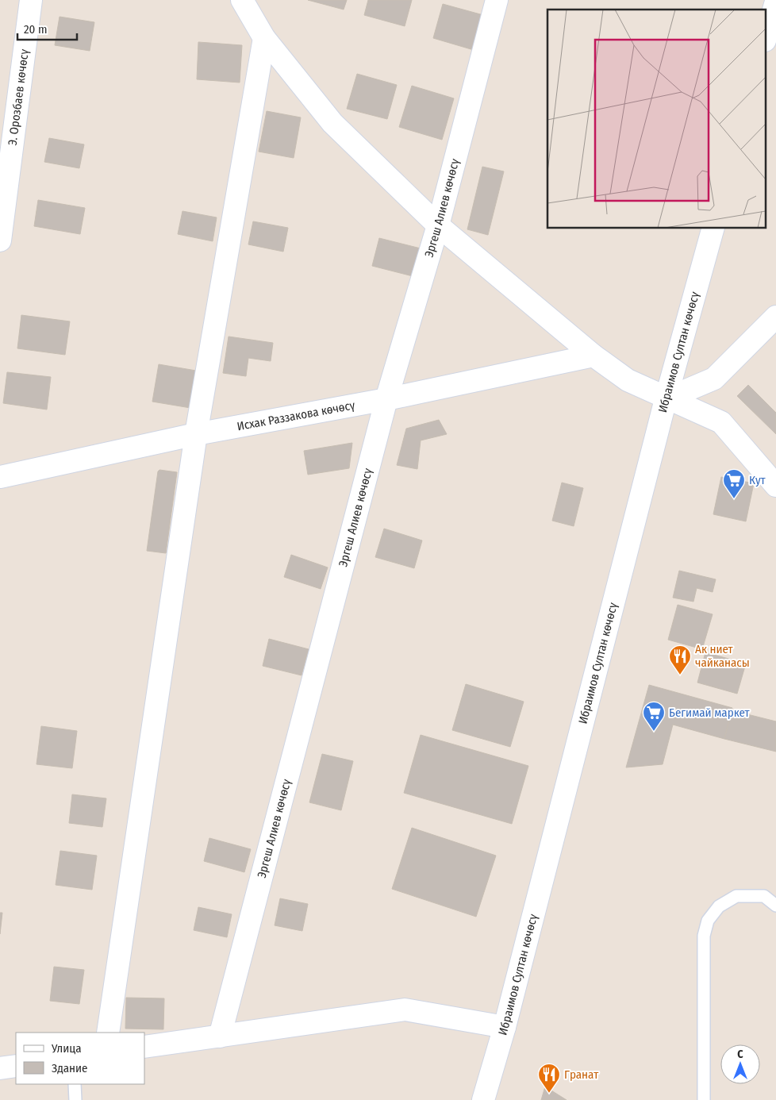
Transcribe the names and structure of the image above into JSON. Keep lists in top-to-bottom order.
{
  "streets": {
    "street": [
      "Э. Орозбаев көчөсү",
      "Эргеш Алиев көчөсү",
      "Ибраимов Султан көчөсү",
      "Исхак Раззакова көчөсү"
    ]
  },
  "crossings": [
    ["Эргеш Алиев көчөсү", "Исхак Раззакова көчөсү"]
  ],
  "places": {
    "supermarket": ["Кут", "Бегимай маркет"],
    "restaurant": ["Ак ниет чайканасы", "Гранат"]
  },
  "legend": ["Улица", "Здание"],
  "scale_bar": "20 m",
  "north": "top"
}
